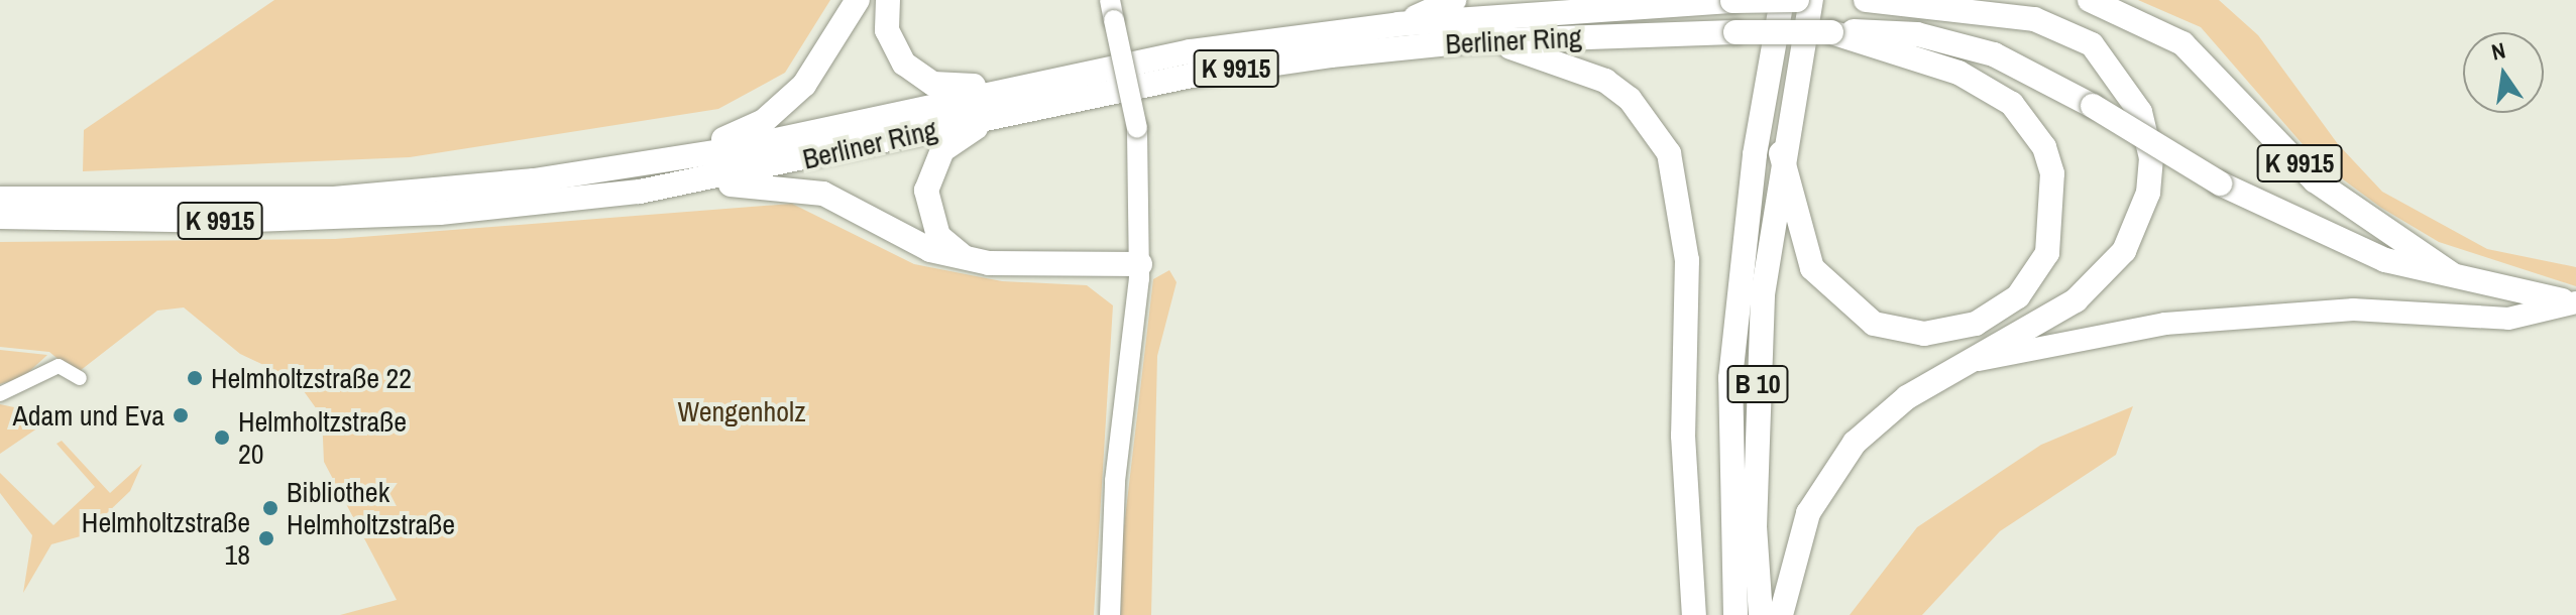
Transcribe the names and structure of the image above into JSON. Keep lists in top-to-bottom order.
{
  "streets": {
    "highway": ["Berliner Ring", "K 9915", "B 10"]
  },
  "crossings": [
    ["Berliner Ring", "K 9915"]
  ],
  "parks": ["Wengenholz"],
  "places": [
    "Helmholtzstraße 22",
    "Adam und Eva",
    "Helmholtzstraße 20",
    "Bibliothek Helmholtzstraße",
    "Helmholtzstraße 18"
  ],
  "north": "top"
}
